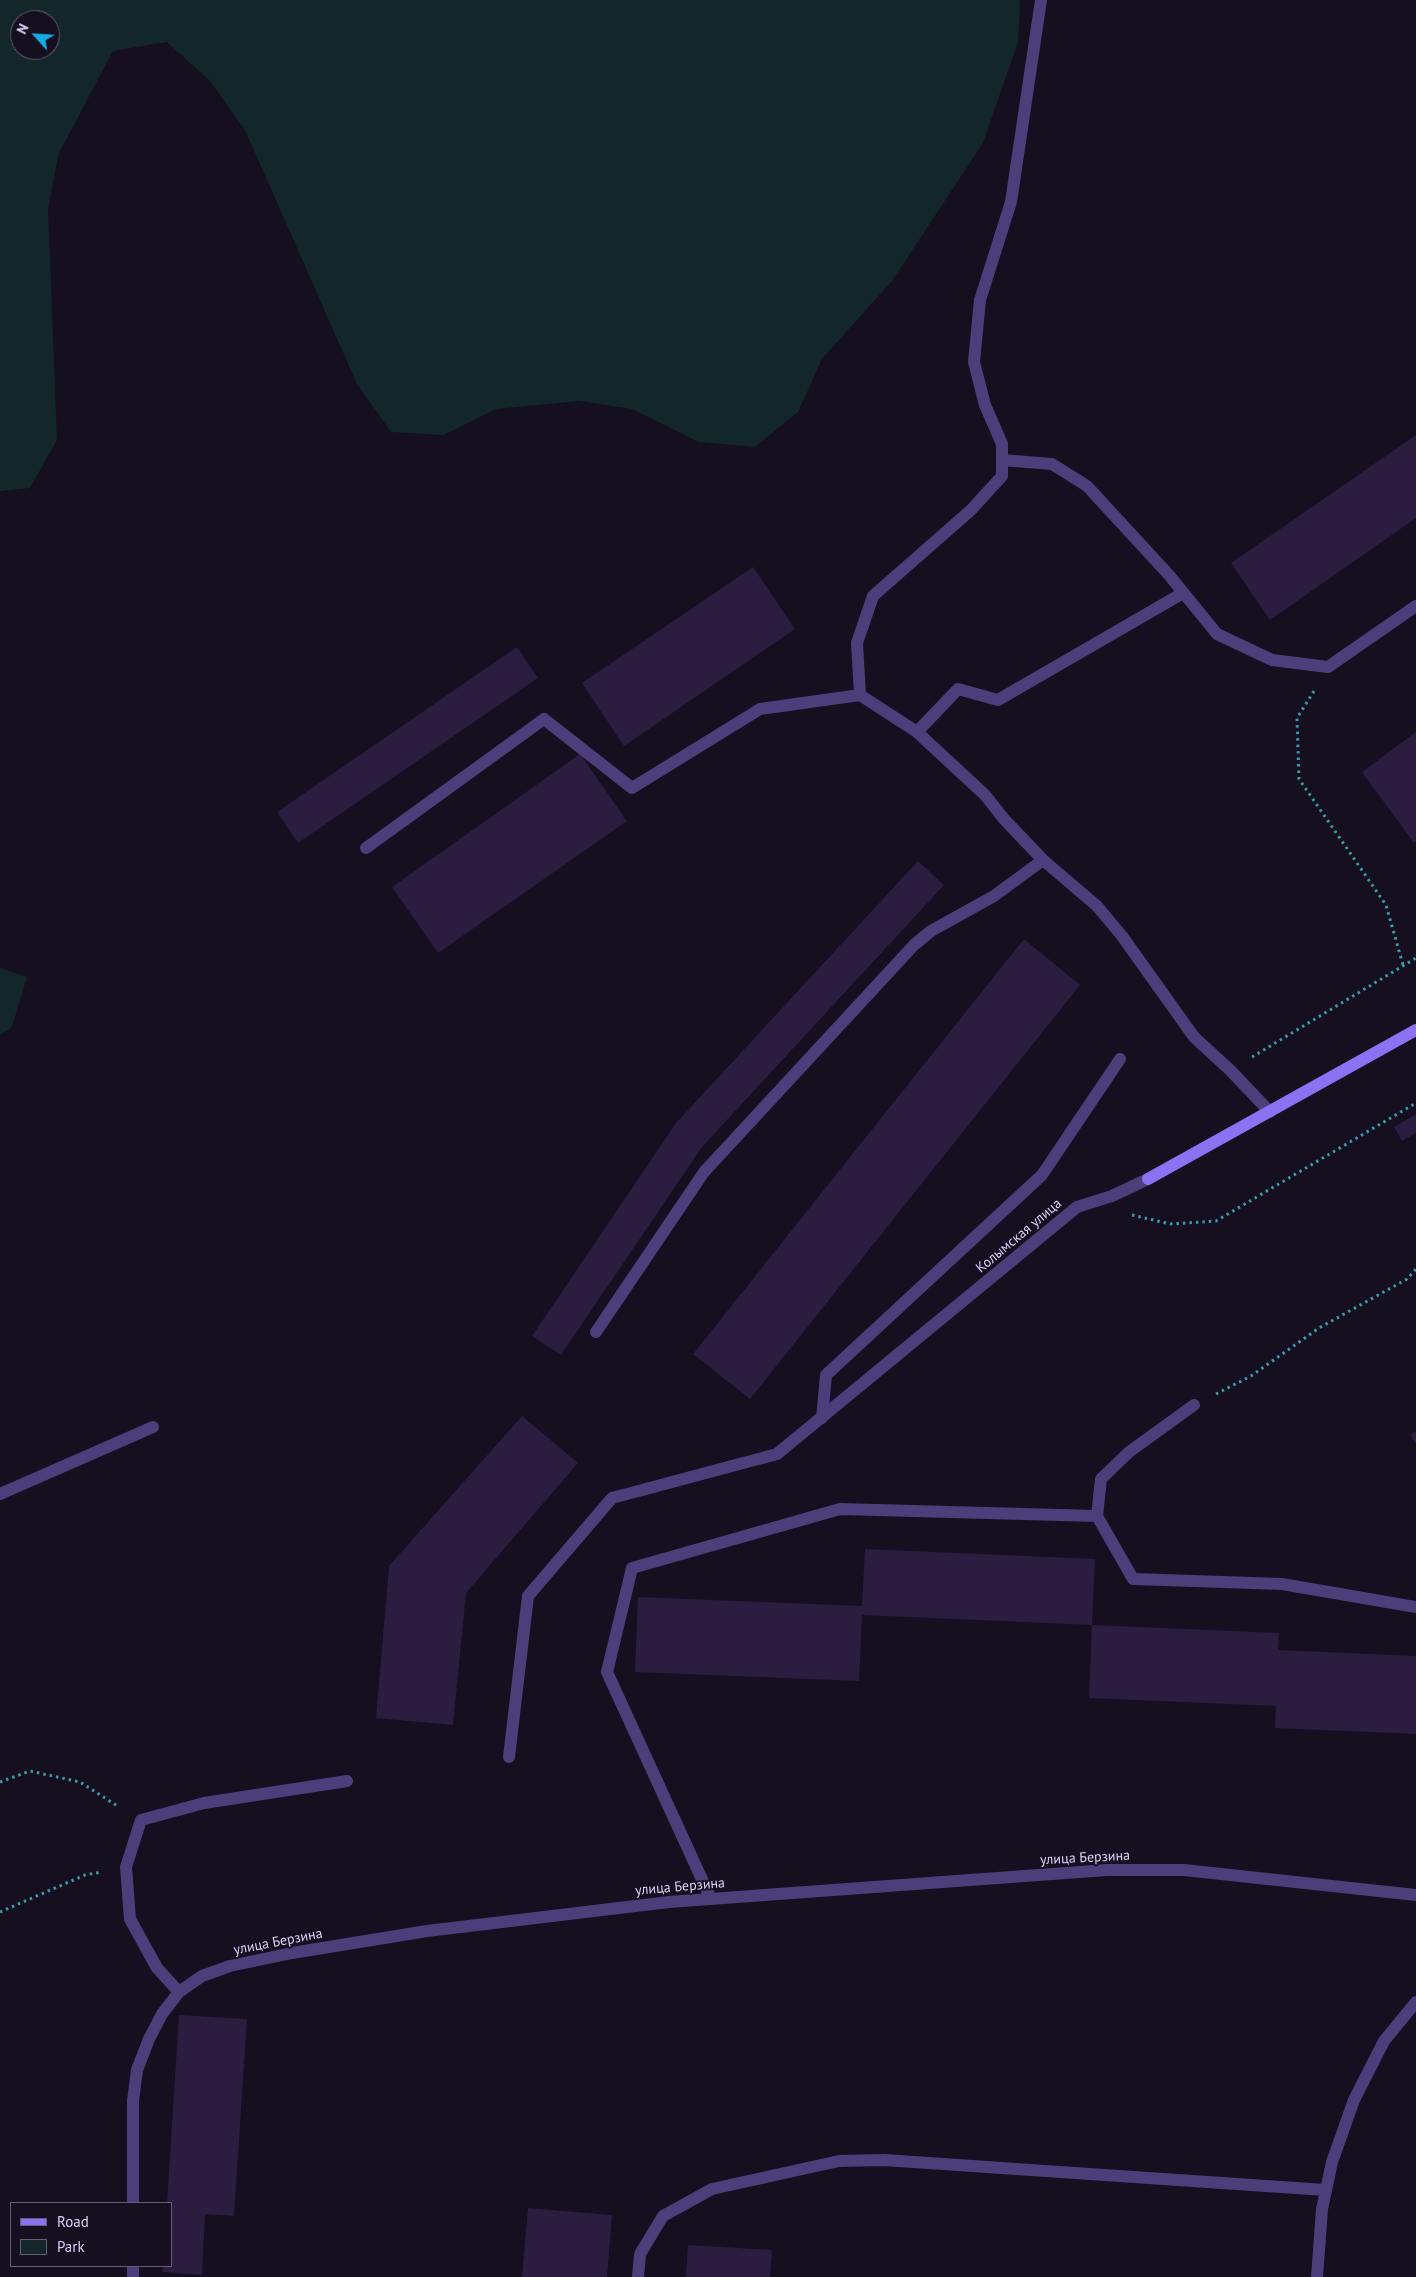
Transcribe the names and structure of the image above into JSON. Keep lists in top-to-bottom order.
{
  "streets": {
    "street": ["Колымская улица", "улица Берзина"]
  },
  "legend": ["Road", "Park"],
  "north": "top left"
}
